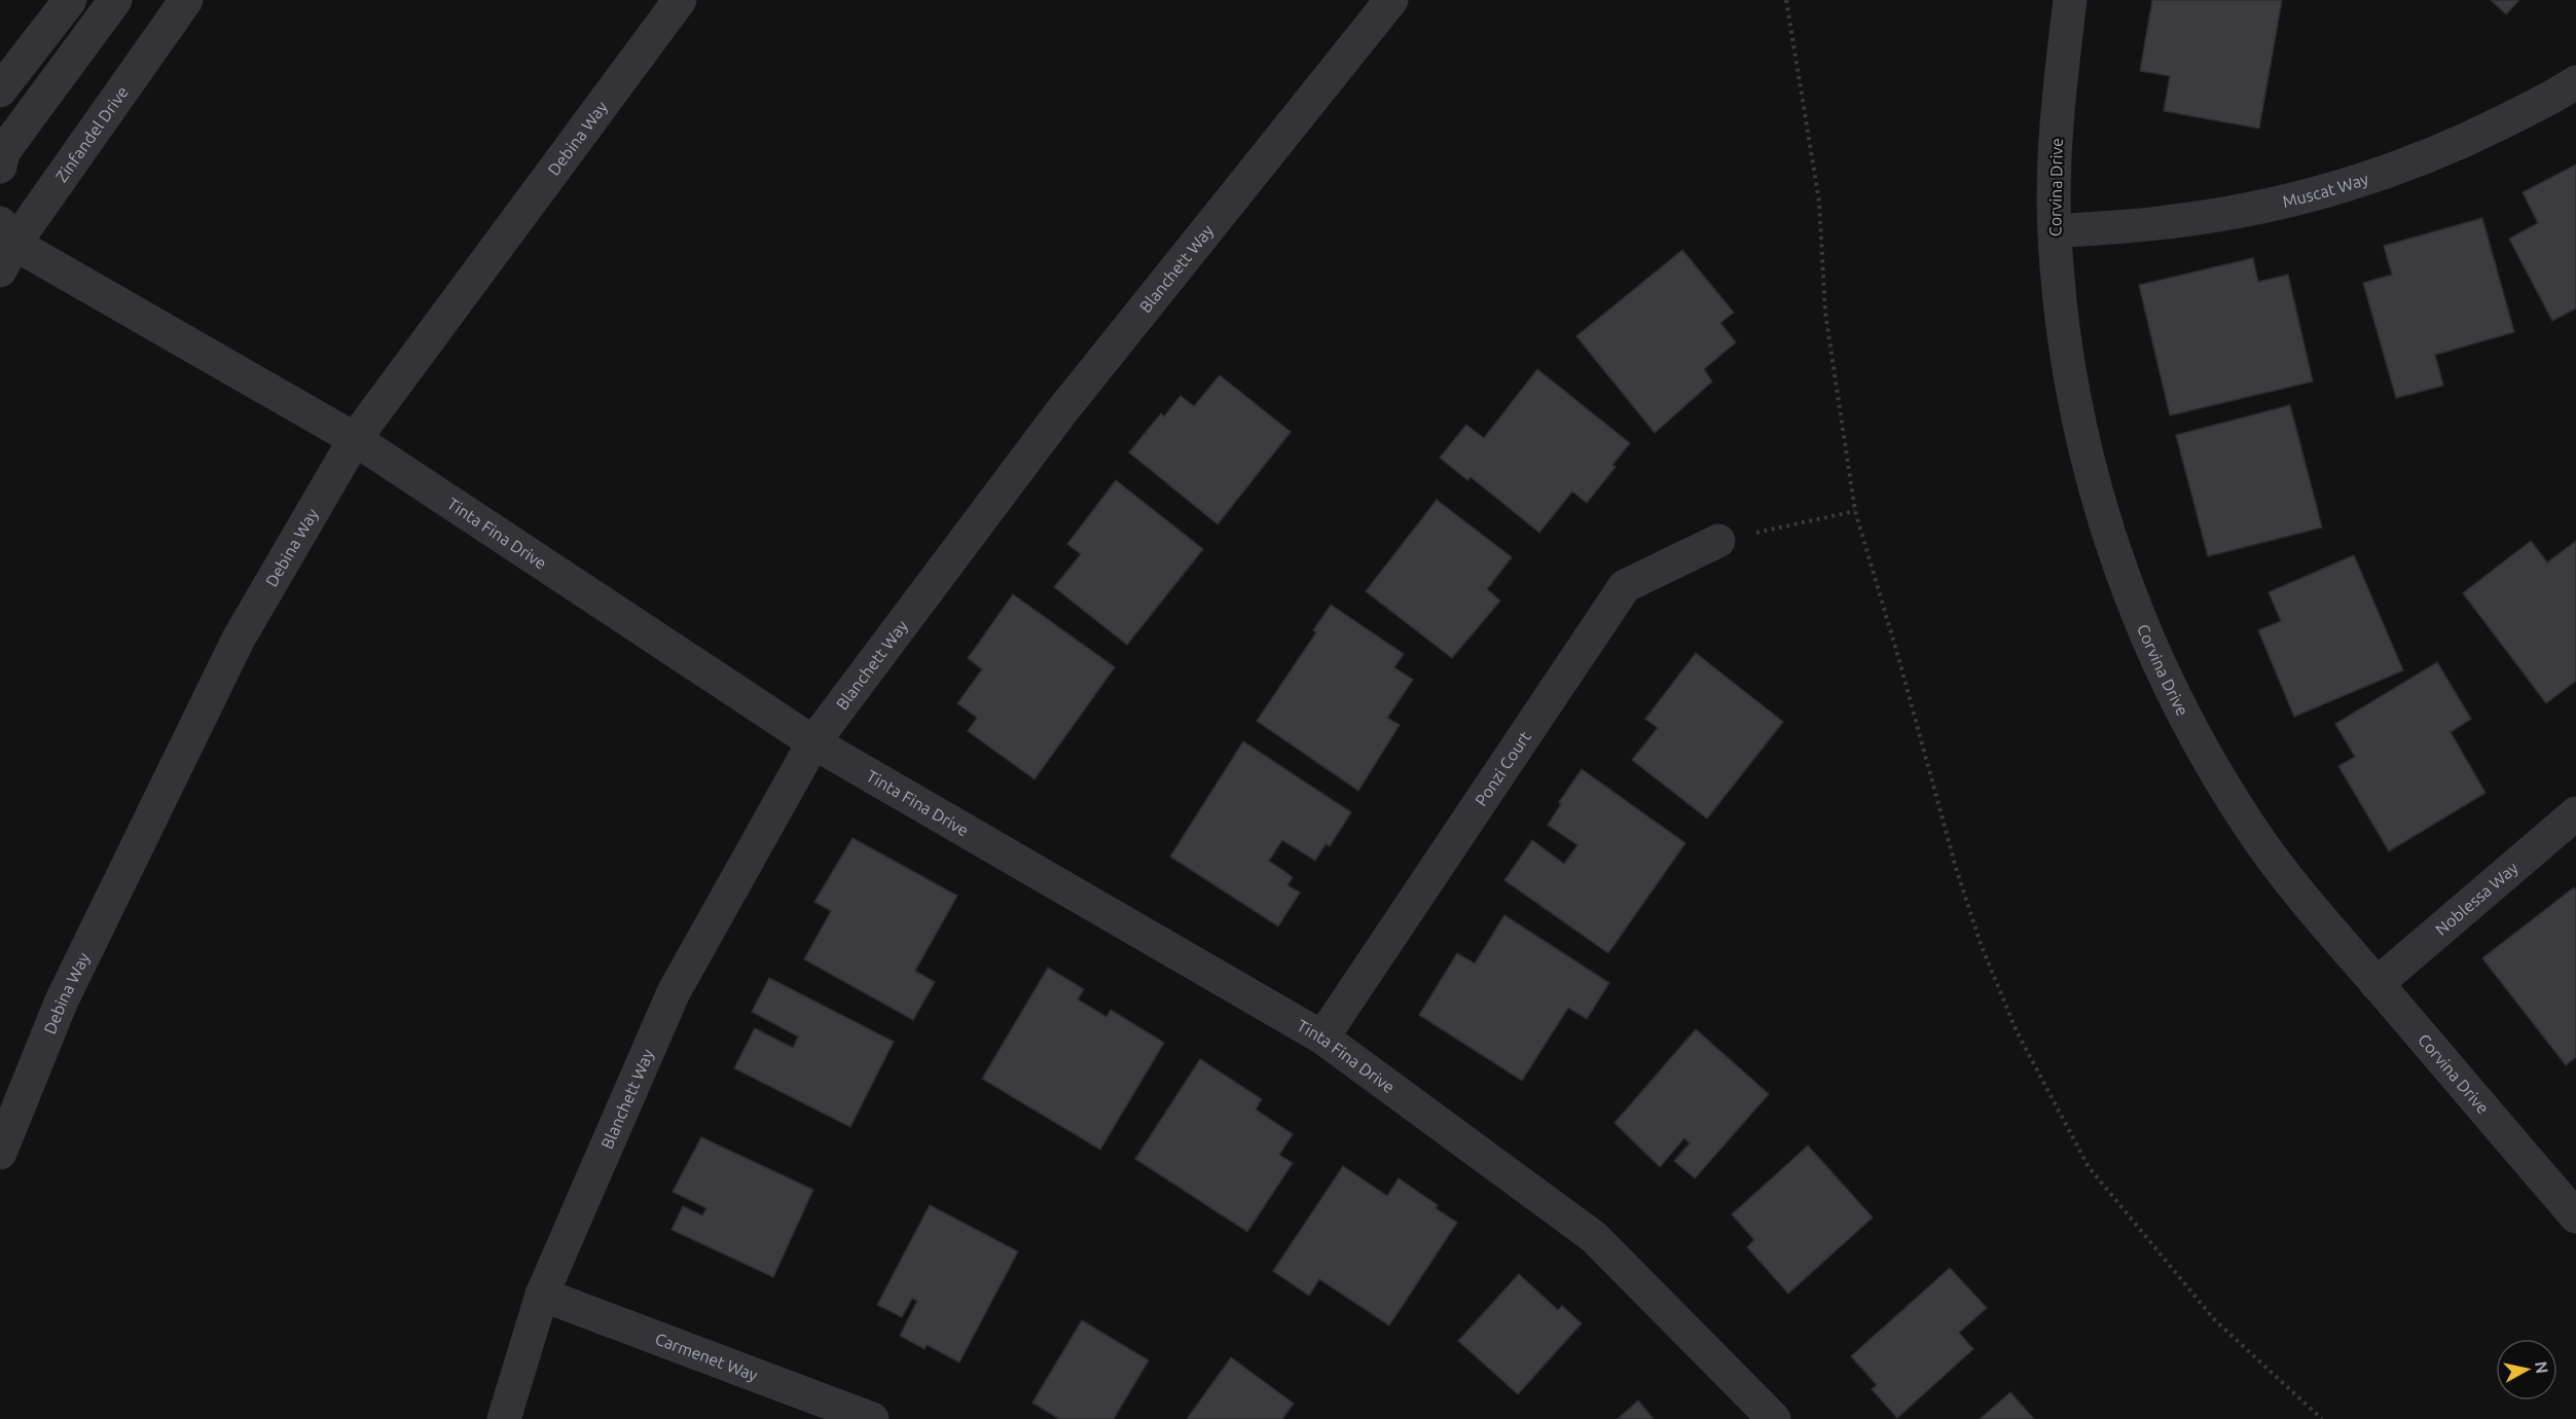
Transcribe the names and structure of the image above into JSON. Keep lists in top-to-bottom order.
{
  "streets": {
    "street": [
      "Zinfandel Drive",
      "Debina Way",
      "Corvina Drive",
      "Muscat Way",
      "Blanchett Way",
      "Tinta Fina Drive",
      "Ponzi Court",
      "Noblessa Way",
      "Carmenet Way"
    ]
  },
  "crossings": [
    ["Zinfandel Drive", "Tinta Fina Drive"],
    ["Debina Way", "Tinta Fina Drive"],
    ["Corvina Drive", "Muscat Way"],
    ["Corvina Drive", "Noblessa Way"],
    ["Blanchett Way", "Tinta Fina Drive"],
    ["Blanchett Way", "Carmenet Way"],
    ["Tinta Fina Drive", "Ponzi Court"]
  ],
  "north": "right"
}
